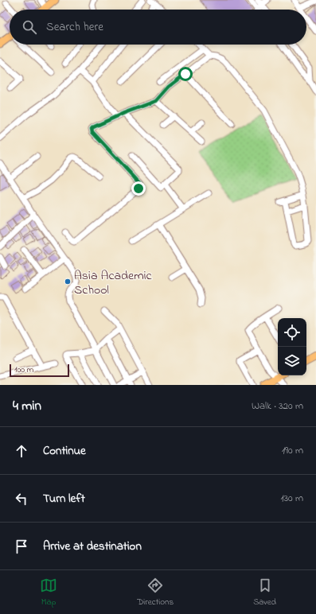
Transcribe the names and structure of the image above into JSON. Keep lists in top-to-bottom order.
{
  "places": ["Asia Academic School"],
  "scale_bar": "100 m",
  "page": {
    "search": "Search here",
    "scale": "100 m",
    "heading": ["4 min", "Walk · 320 m"],
    "list": [
      ["Continue", "190 m"],
      ["Turn left", "130 m"],
      "Arrive at destination"
    ],
    "nav": ["Map", "Directions", "Saved"]
  }
}
